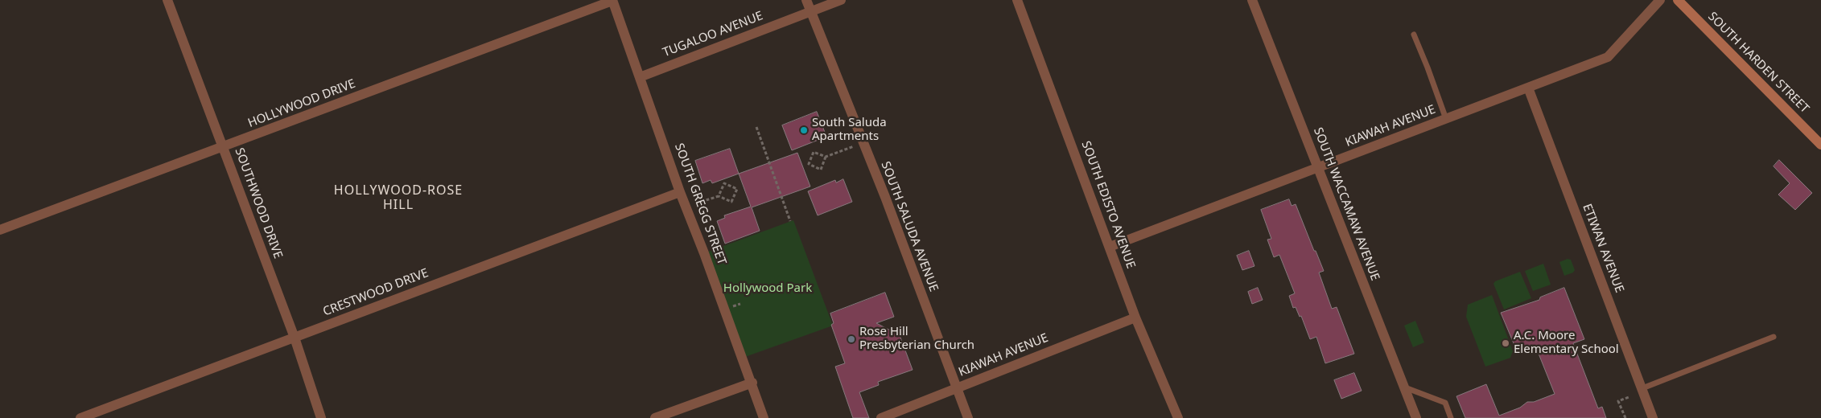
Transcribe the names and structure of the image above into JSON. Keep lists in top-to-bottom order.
{
  "streets": {
    "main road": ["SOUTH HARDEN STREET"],
    "street": [
      "TUGALOO AVENUE",
      "HOLLYWOOD DRIVE",
      "KIAWAH AVENUE",
      "SOUTHWOOD DRIVE",
      "SOUTH GREGG STREET",
      "SOUTH WACCAMAW AVENUE",
      "SOUTH EDISTO AVENUE",
      "SOUTH SALUDA AVENUE",
      "ETIWAN AVENUE",
      "CRESTWOOD DRIVE"
    ]
  },
  "crossings": [
    ["TUGALOO AVENUE", "SOUTH GREGG STREET"],
    ["TUGALOO AVENUE", "SOUTH SALUDA AVENUE"],
    ["HOLLYWOOD DRIVE", "SOUTHWOOD DRIVE"],
    ["HOLLYWOOD DRIVE", "SOUTH GREGG STREET"],
    ["KIAWAH AVENUE", "SOUTH WACCAMAW AVENUE"],
    ["KIAWAH AVENUE", "SOUTH EDISTO AVENUE"],
    ["KIAWAH AVENUE", "SOUTH SALUDA AVENUE"],
    ["KIAWAH AVENUE", "ETIWAN AVENUE"],
    ["SOUTHWOOD DRIVE", "CRESTWOOD DRIVE"],
    ["SOUTH GREGG STREET", "CRESTWOOD DRIVE"]
  ],
  "districts": ["HOLLYWOOD-ROSE HILL"],
  "parks": ["Hollywood Park"],
  "places": ["South Saluda Apartments", "Rose Hill Presbyterian Church", "A.C. Moore Elementary School"]
}
